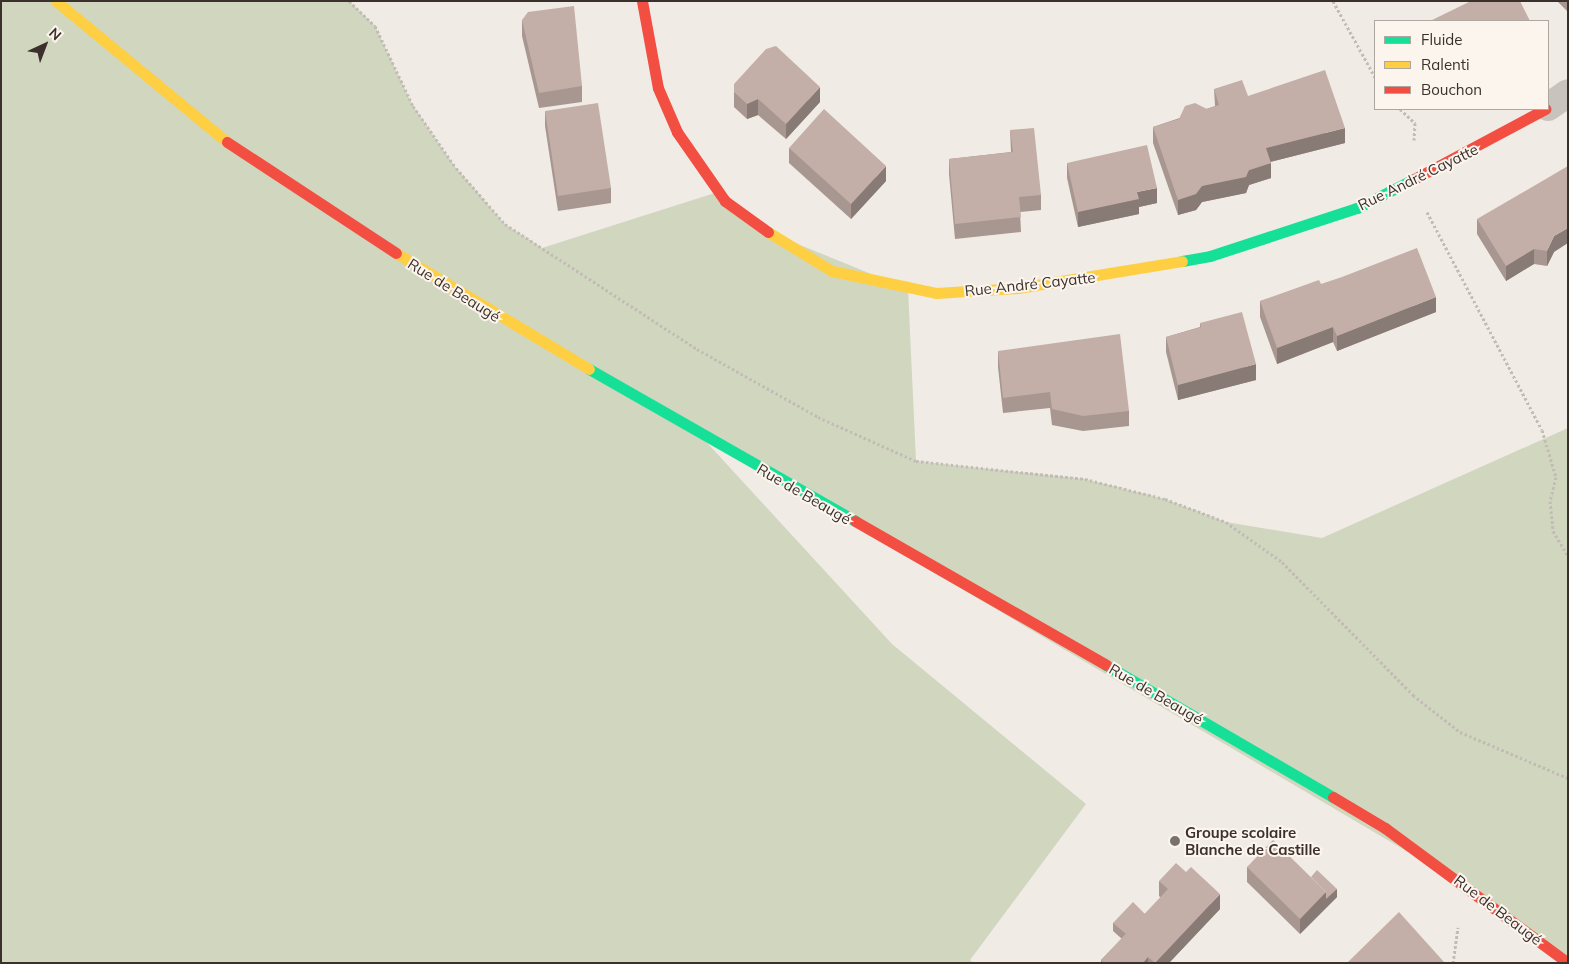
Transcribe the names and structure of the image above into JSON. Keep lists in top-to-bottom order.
{
  "streets": {
    "street": ["Rue André Cayatte", "Rue de Beaugé"]
  },
  "places": ["Groupe scolaire Blanche de Castille"],
  "legend": ["Fluide", "Ralenti", "Bouchon"],
  "north": "top right"
}
